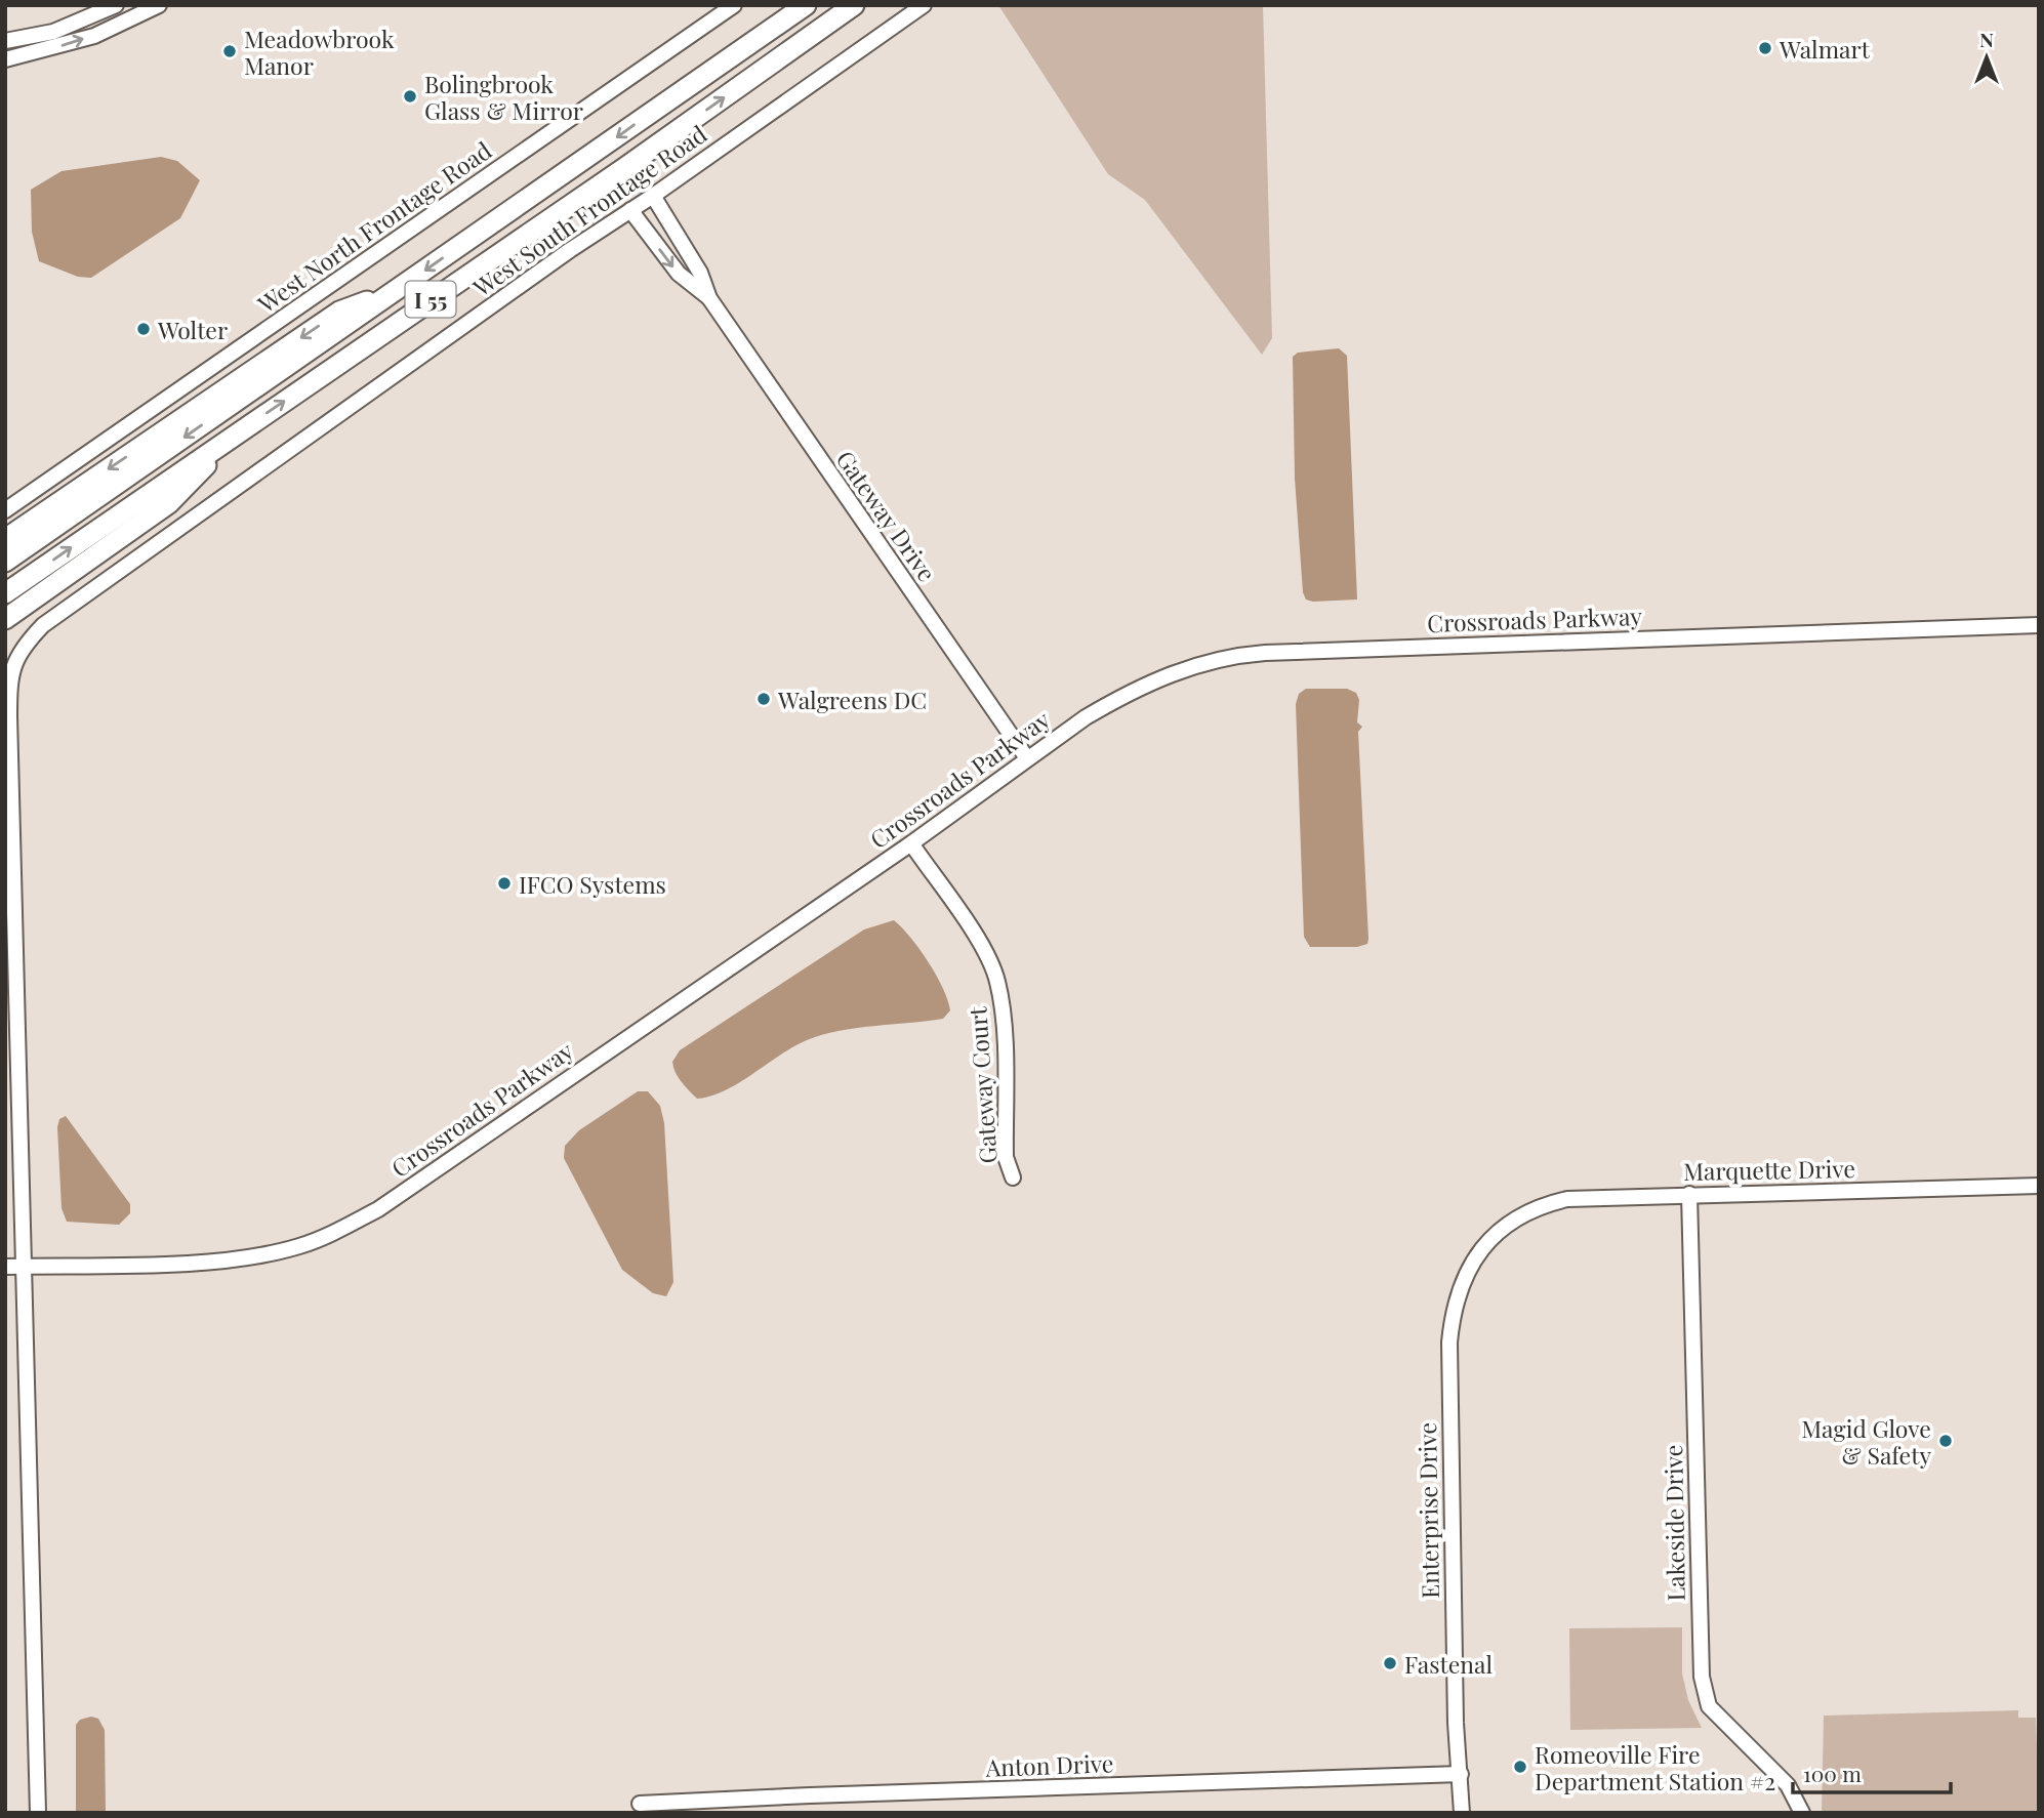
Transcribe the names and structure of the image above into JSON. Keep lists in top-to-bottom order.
{
  "streets": {
    "highway": ["I 55"],
    "street": [
      "West South Frontage Road",
      "West North Frontage Road",
      "Gateway Drive",
      "Crossroads Parkway",
      "Gateway Court",
      "Marquette Drive",
      "Enterprise Drive",
      "Lakeside Drive",
      "Anton Drive"
    ]
  },
  "crossings": [
    ["West South Frontage Road", "Gateway Drive"],
    ["West South Frontage Road", "Crossroads Parkway"],
    ["Gateway Drive", "Crossroads Parkway"],
    ["Crossroads Parkway", "Gateway Court"],
    ["Marquette Drive", "Enterprise Drive"],
    ["Marquette Drive", "Lakeside Drive"],
    ["Enterprise Drive", "Anton Drive"]
  ],
  "places": [
    "Walmart",
    "Meadowbrook Manor",
    "Bolingbrook Glass & Mirror",
    "Wolter",
    "Walgreens DC",
    "IFCO Systems",
    "Magid Glove & Safety",
    "Fastenal",
    "Romeoville Fire Department Station #2"
  ],
  "scale_bar": "100 m",
  "north": "top"
}
